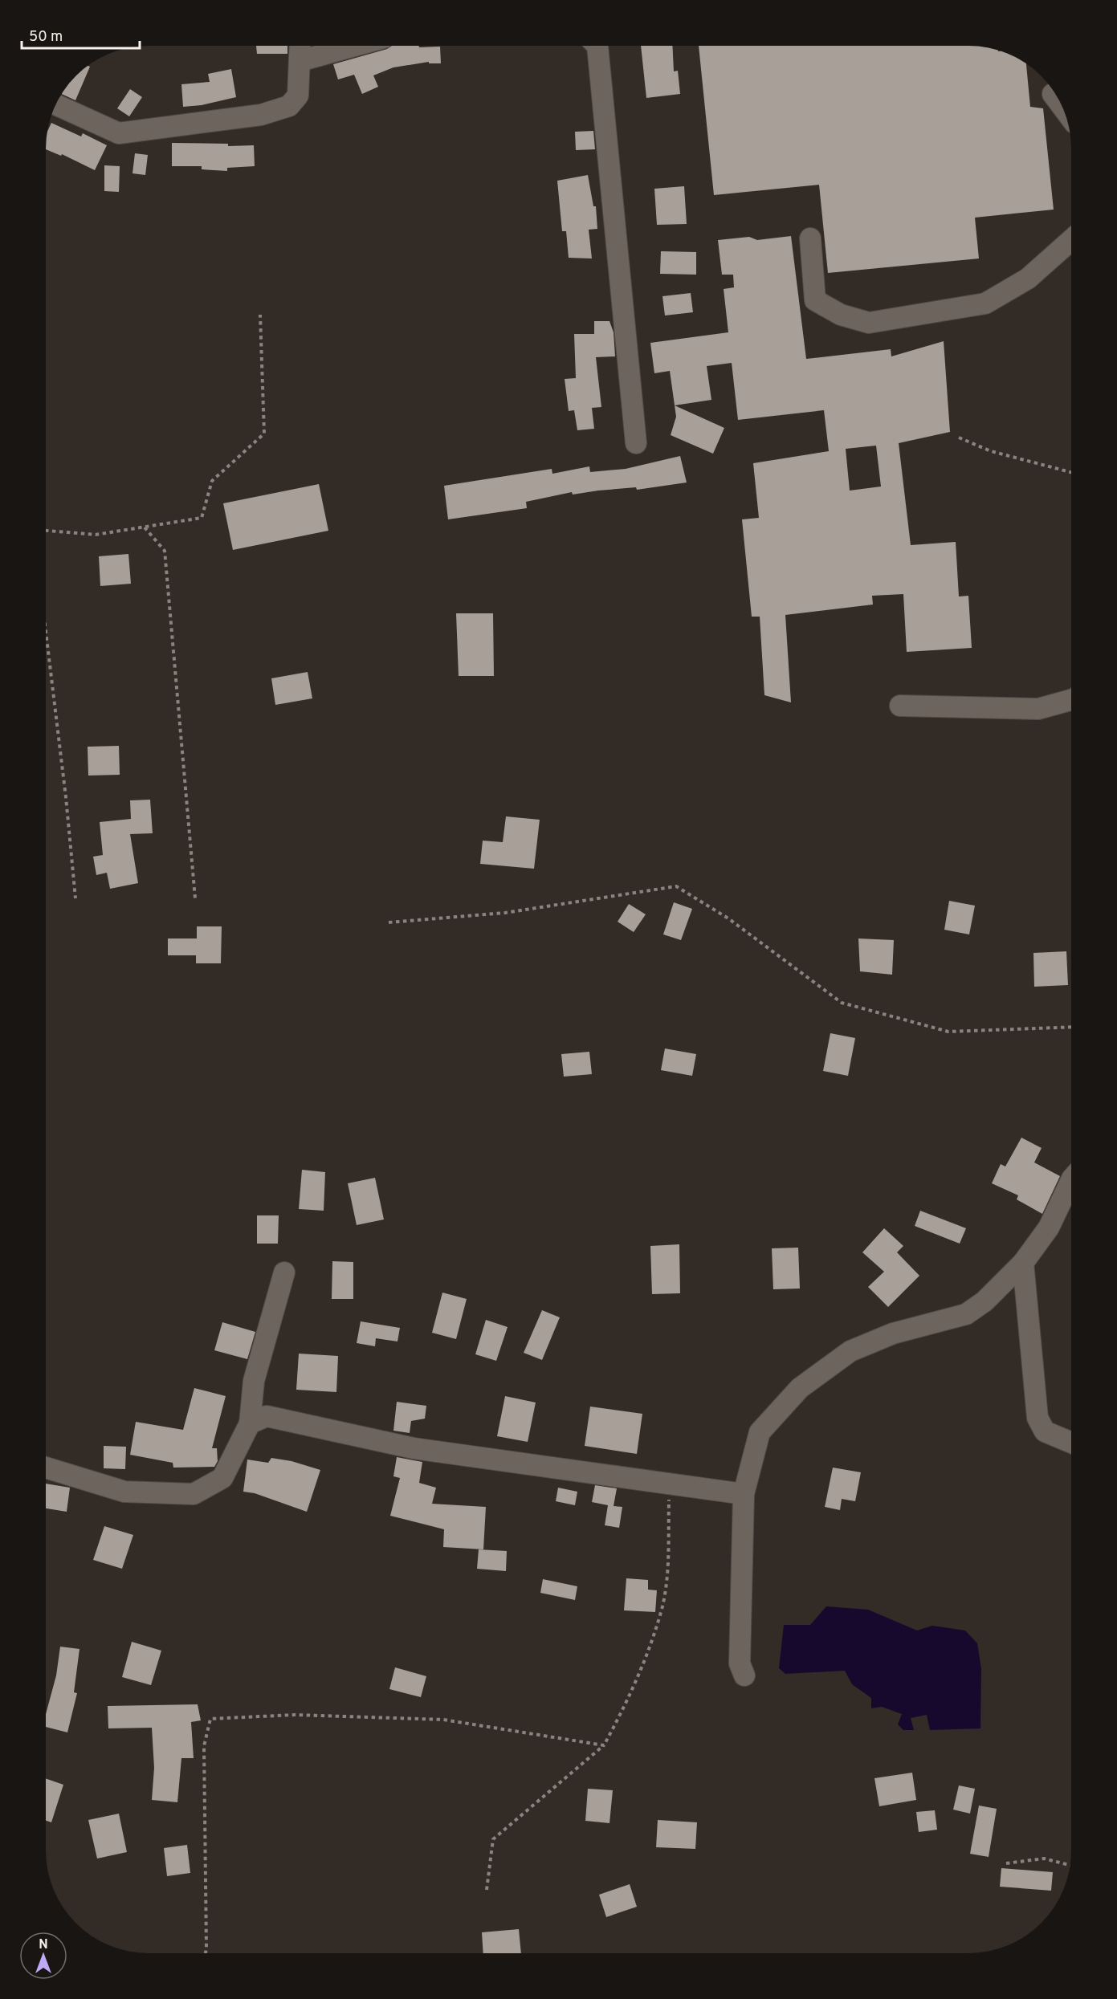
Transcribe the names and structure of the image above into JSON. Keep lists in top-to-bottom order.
{
  "scale_bar": "50 m",
  "north": "top"
}
